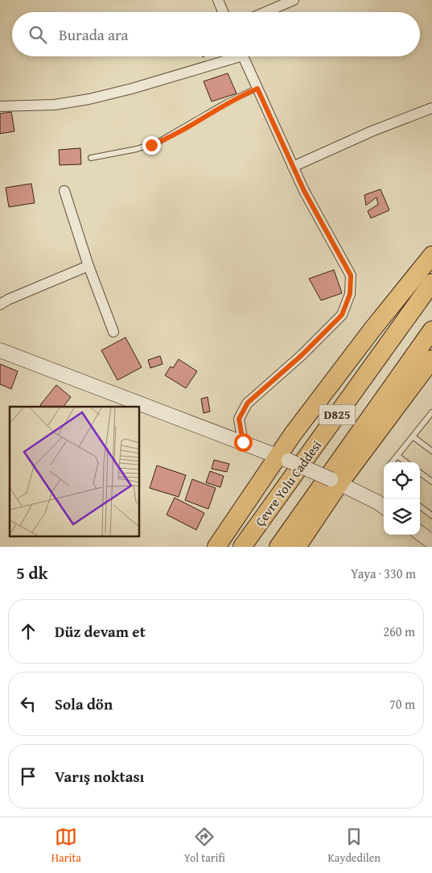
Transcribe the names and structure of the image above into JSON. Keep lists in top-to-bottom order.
{
  "streets": {
    "highway": ["D825", "Çevre Yolu Caddesi"]
  },
  "page": {
    "search": "Burada ara",
    "heading": ["5 dk", "Yaya · 330 m"],
    "list": [
      ["Düz devam et", "260 m"],
      ["Sola dön", "70 m"],
      "Varış noktası"
    ],
    "nav": ["Harita", "Yol tarifi", "Kaydedilen"]
  }
}
